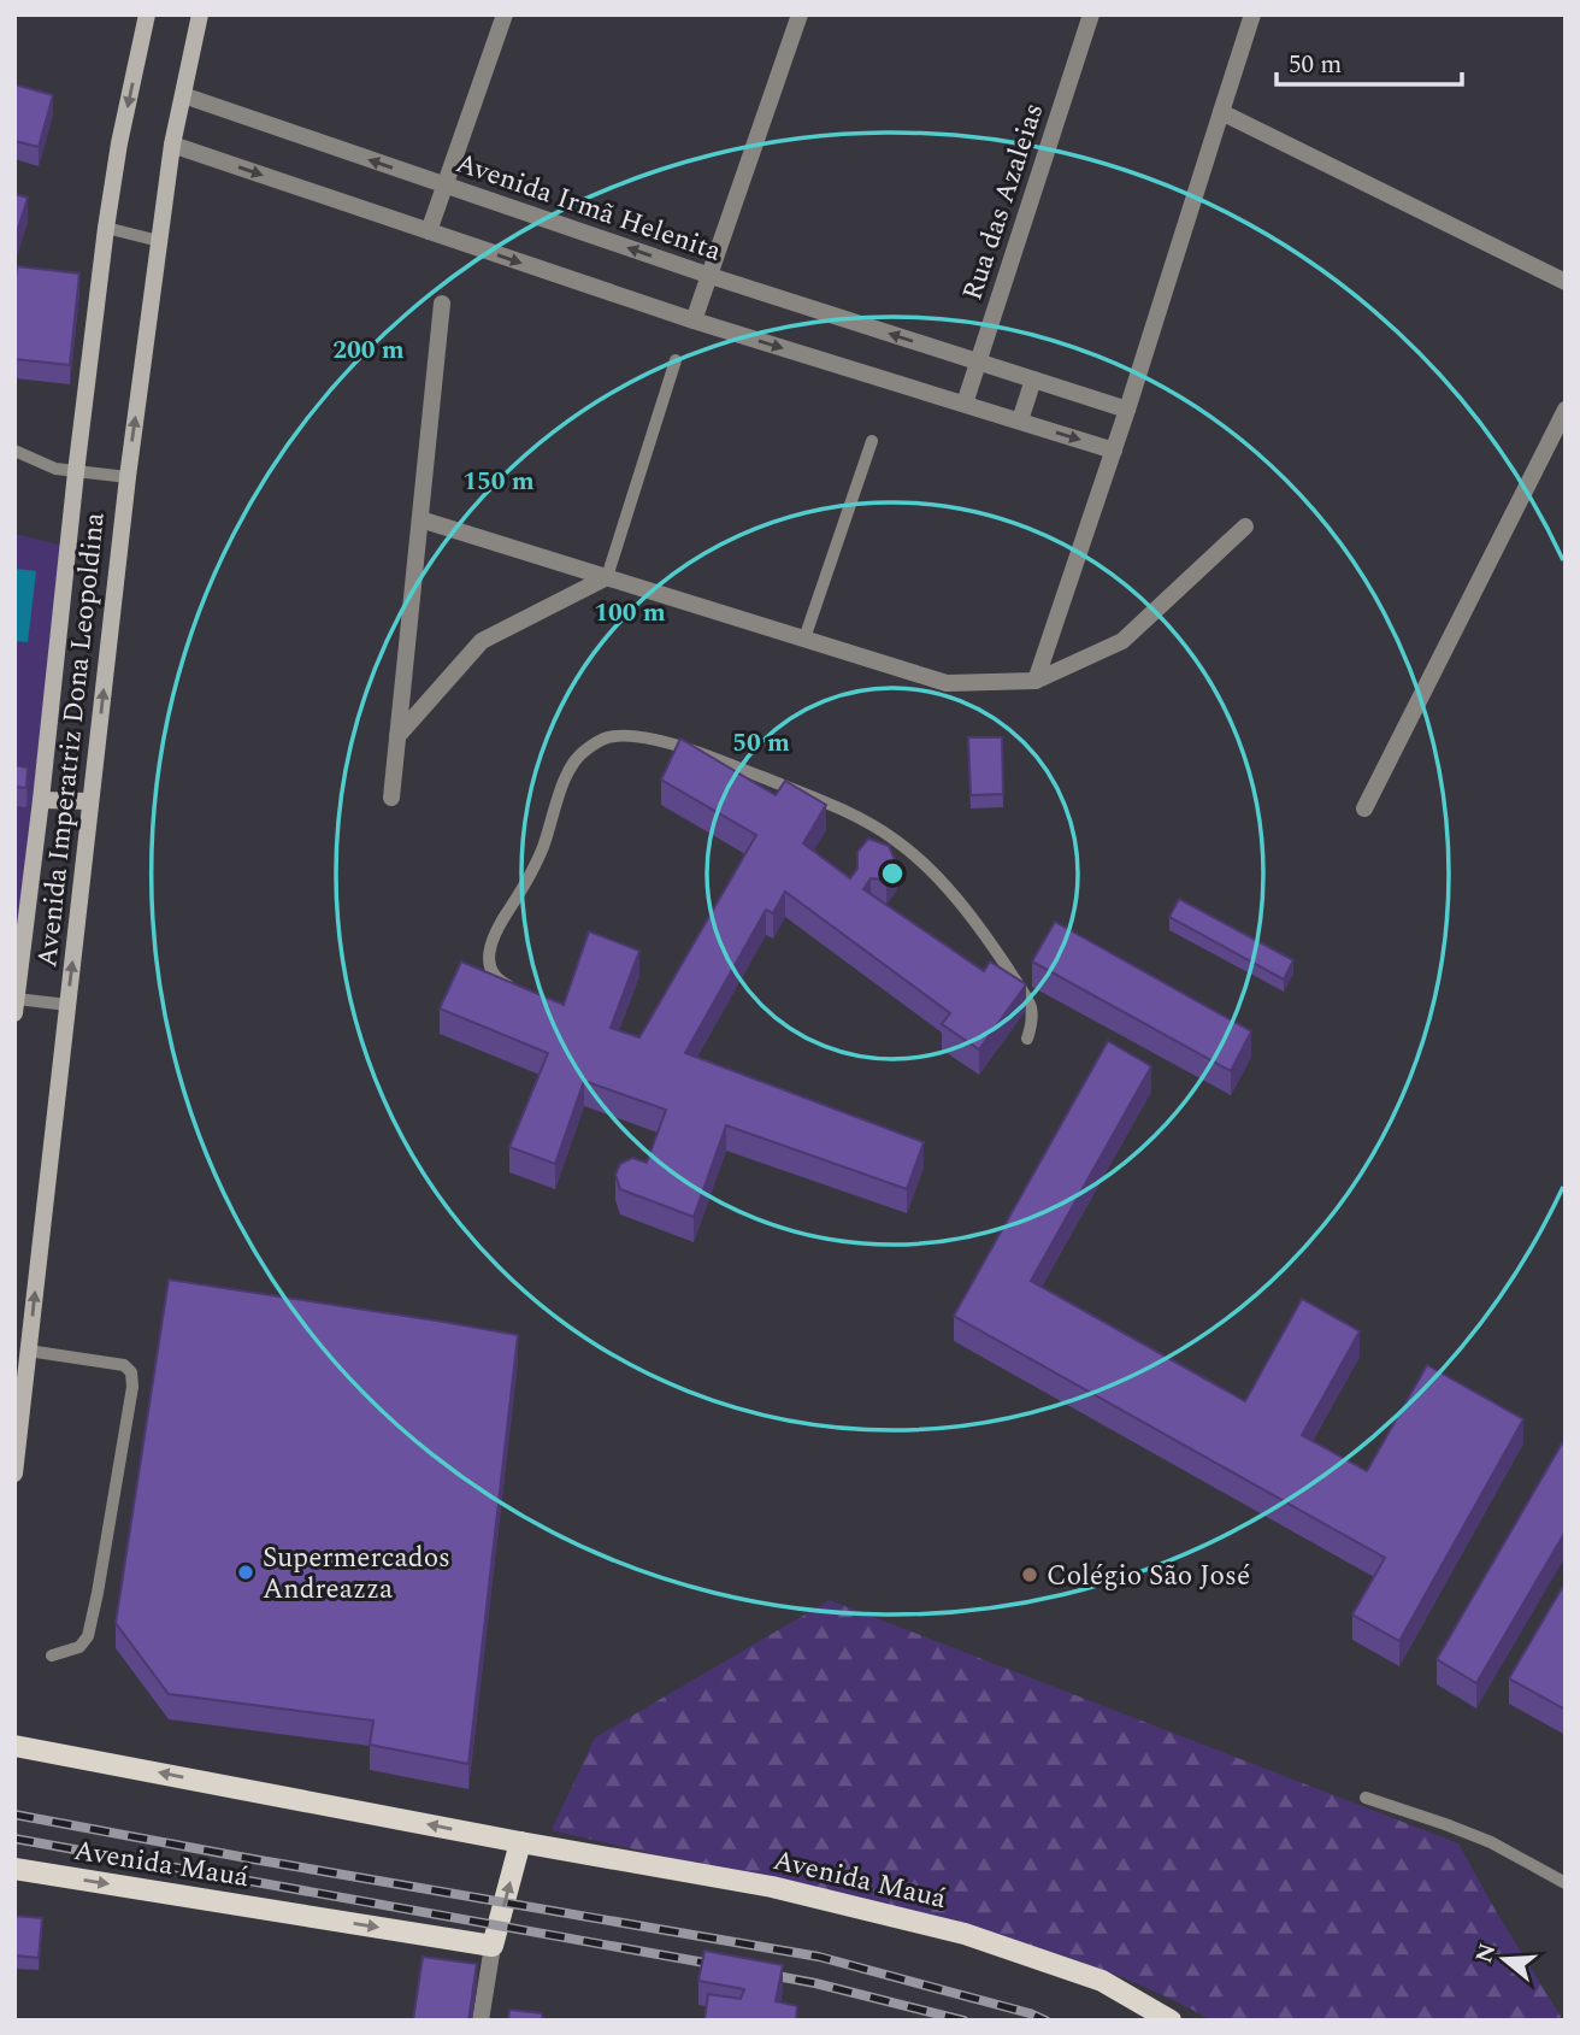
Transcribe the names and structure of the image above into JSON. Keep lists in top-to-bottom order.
{
  "streets": {
    "main road": ["Avenida Imperatriz Dona Leopoldina", "Avenida Mauá"],
    "street": ["Rua das Azaleias", "Avenida Irmã Helenita"]
  },
  "crossings": [
    ["Rua das Azaleias", "Avenida Irmã Helenita"],
    ["Avenida Irmã Helenita", "Avenida Imperatriz Dona Leopoldina"]
  ],
  "places": ["Supermercados Andreazza", "Colégio São José"],
  "scale_bar": "50 m",
  "north": "left",
  "rings": [
    "200 m",
    "150 m",
    "100 m",
    "50 m"
  ]
}
